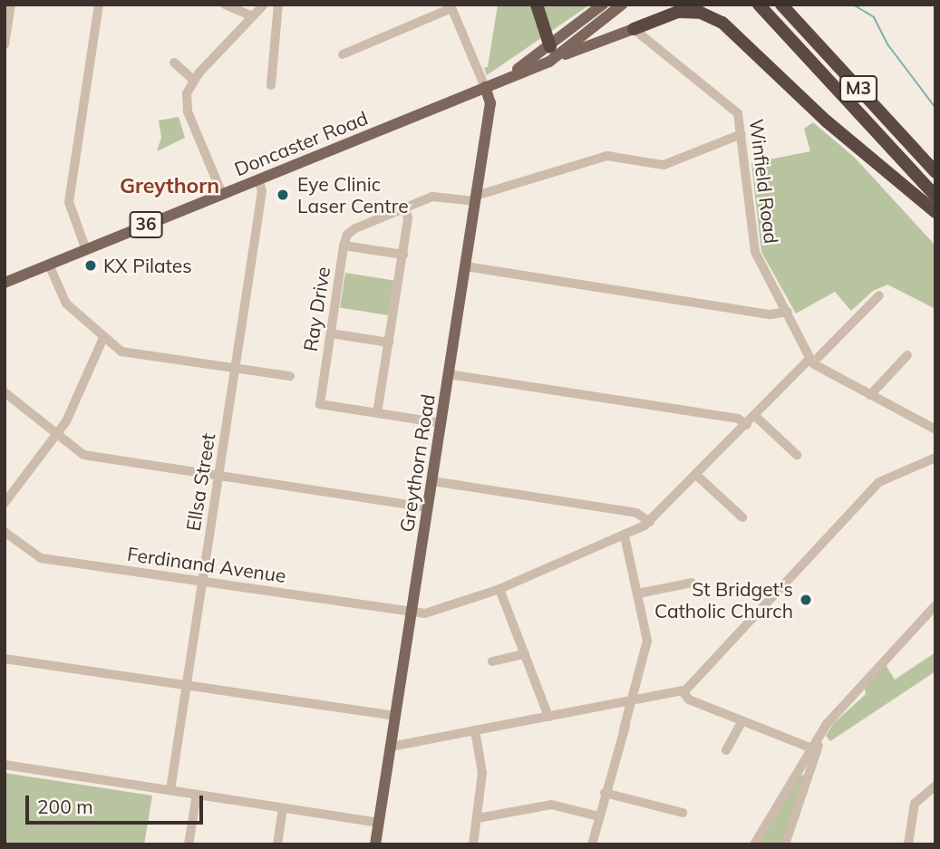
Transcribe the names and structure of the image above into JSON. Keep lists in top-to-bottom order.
{
  "streets": {
    "highway": ["M3", "36"],
    "main road": ["Doncaster Road", "Greythorn Road"],
    "street": [
      "Winfield Road",
      "Ray Drive",
      "Ellsa Street",
      "Ferdinand Avenue"
    ]
  },
  "crossings": [
    ["Doncaster Road", "Winfield Road"],
    ["Doncaster Road", "36"],
    ["Doncaster Road", "Greythorn Road"],
    ["Doncaster Road", "Ellsa Street"],
    ["Winfield Road", "36"],
    ["Winfield Road", "Ferdinand Avenue"],
    ["Ray Drive", "Greythorn Road"],
    ["Greythorn Road", "Ferdinand Avenue"],
    ["Ellsa Street", "Ferdinand Avenue"]
  ],
  "districts": ["Greythorn"],
  "places": ["Eye Clinic Laser Centre", "KX Pilates", "St Bridget's Catholic Church"],
  "scale_bar": "200 m"
}
